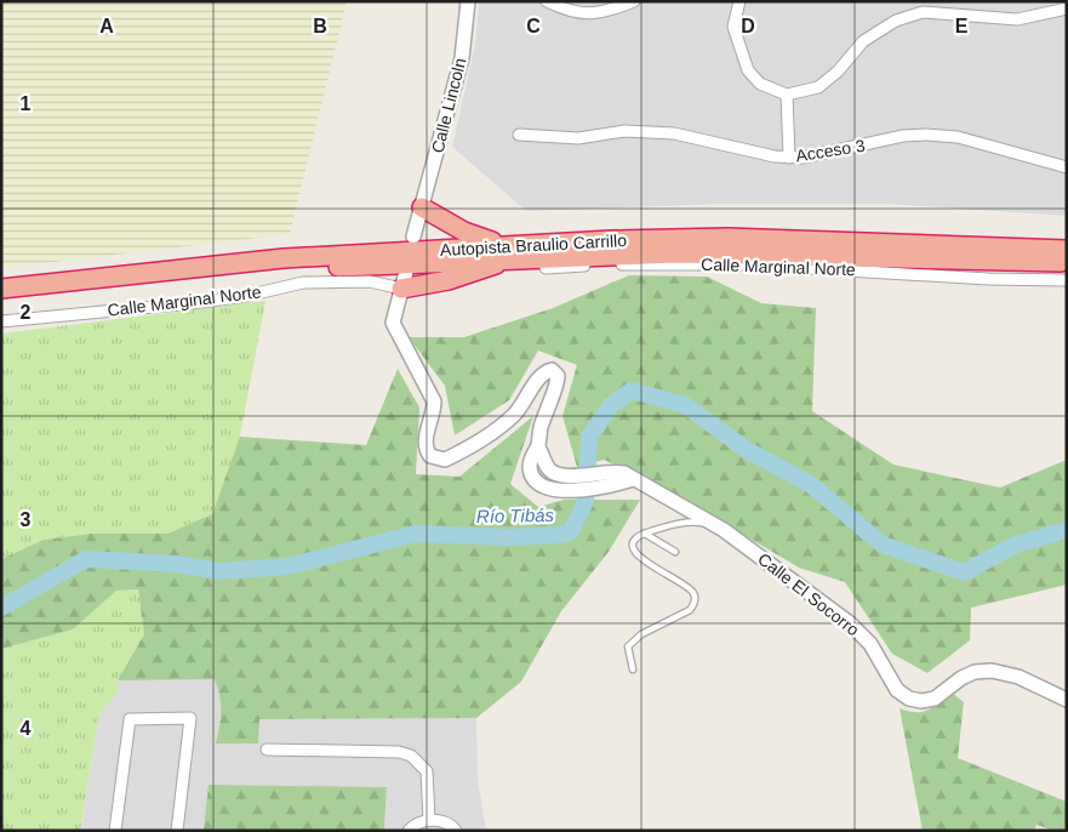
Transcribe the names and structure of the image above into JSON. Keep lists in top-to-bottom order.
{
  "streets": {
    "highway": ["Autopista Braulio Carrillo"],
    "street": [
      "Calle Lincoln",
      "Acceso 3",
      "Calle Marginal Norte",
      "Calle El Socorro"
    ]
  },
  "crossings": [
    ["Autopista Braulio Carrillo", "Calle Marginal Norte"]
  ],
  "water": ["Río Tibás"],
  "grid": {
    "columns": [
      "A",
      "B",
      "C",
      "D",
      "E"
    ],
    "rows": [
      "1",
      "2",
      "3",
      "4"
    ]
  }
}
